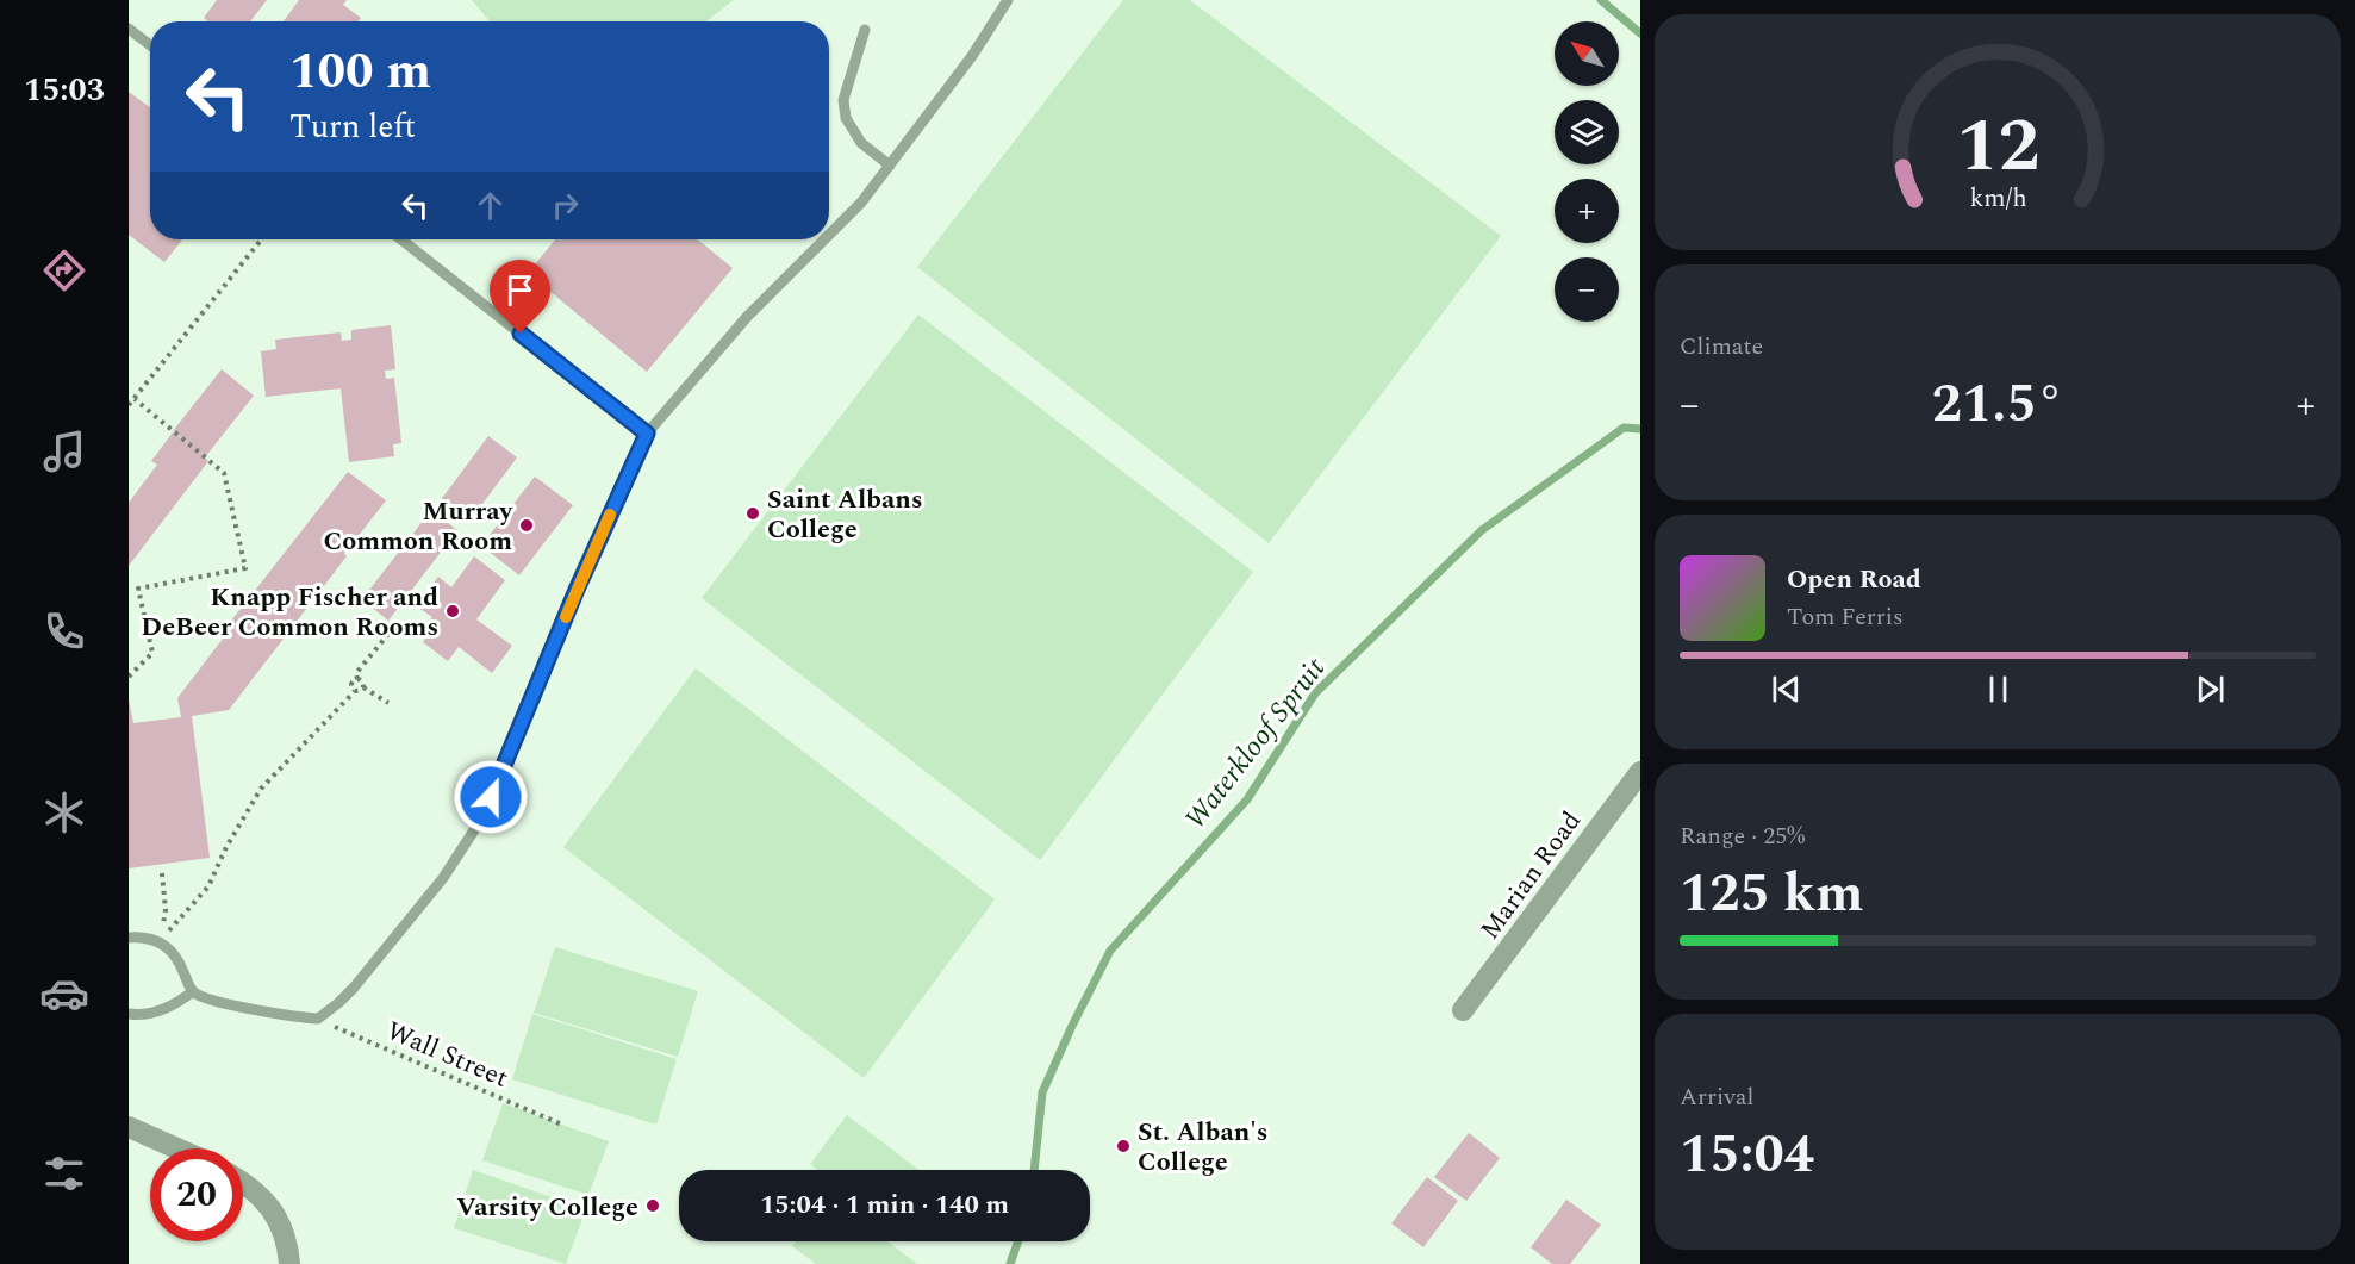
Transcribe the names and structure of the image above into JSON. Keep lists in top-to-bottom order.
{
  "streets": {
    "street": ["Marian Road"],
    "path": ["Wall Street"]
  },
  "water": ["Waterkloof Spruit"],
  "places": [
    "Saint Albans College",
    "Murray Common Room",
    "Knapp Fischer and DeBeer Common Rooms",
    "St. Alban's College",
    "Varsity College"
  ],
  "north": "top left",
  "page": {
    "tabs": "15:03",
    "map_buttons": ["+", "−"],
    "turn": ["100 m", "Turn left"],
    "tile": [
      "Climate",
      ["Range · 25%", "125 km"],
      ["Arrival", "15:04"]
    ],
    "heat": ["−", "21.5°", "+"],
    "song": ["Open Road", "Tom Ferris"],
    "limit": "20",
    "trip": "15:04 · 1 min · 140 m",
    "gauge": ["12", "km/h"]
  }
}
